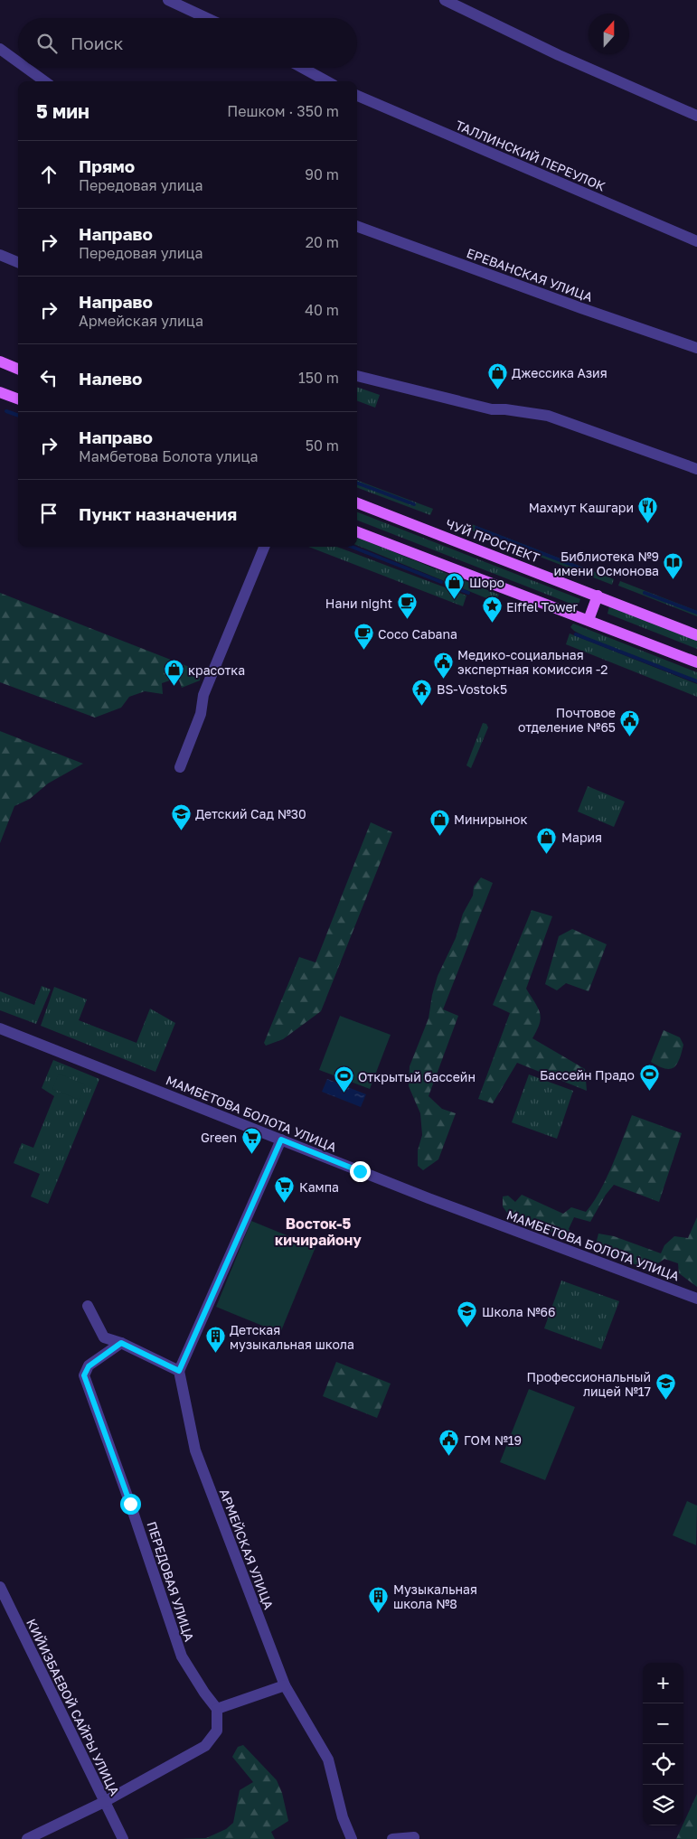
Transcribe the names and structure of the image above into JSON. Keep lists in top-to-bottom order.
{
  "streets": {
    "main road": ["ЧУЙ ПРОСПЕКТ"],
    "street": [
      "ТАЛЛИНСКИЙ ПЕРЕУЛОК",
      "ЕРЕВАНСКАЯ УЛИЦА",
      "МАМБЕТОВА БОЛОТА УЛИЦА",
      "АРМЕЙСКАЯ УЛИЦА",
      "ПЕРЕДОВАЯ УЛИЦА",
      "КИЙИЗБАЕВОЙ САЙРЫ УЛИЦА"
    ]
  },
  "districts": ["Восток-5 кичирайону"],
  "places": {
    "shop": [
      "Джессика Азия",
      "Шоро",
      "красотка",
      "Минирынок",
      "Мария"
    ],
    "restaurant": ["Махмут Кашгари"],
    "library": ["Библиотека №9 имени Осмонова"],
    "cafe": ["Нани night", "Coco Cabana"],
    "place": ["Eiffel Tower"],
    "public building": ["Медико-социальная экспертная комиссия -2", "Почтовое отделение №65", "ГОМ №19"],
    "temple": ["BS-Vostok5"],
    "school or university": ["Детский Сад №30", "Школа №66", "Профессиональный лицей №17"],
    "sports": ["Бассейн Прадо", "Открытый бассейн"],
    "supermarket": ["Green", "Кампа"],
    "building": ["Детская музыкальная школа", "Музыкальная школа №8"]
  },
  "north": "top",
  "page": {
    "search": "Поиск",
    "heading": ["5 мин", "Пешком · 350 m"],
    "list": [
      ["Прямо", "Передовая улица", "90 m"],
      ["Направо", "Передовая улица", "20 m"],
      ["Направо", "Армейская улица", "40 m"],
      ["Налево", "150 m"],
      ["Направо", "Мамбетова Болота улица", "50 m"],
      "Пункт назначения"
    ],
    "map_buttons": ["+", "−"]
  }
}
